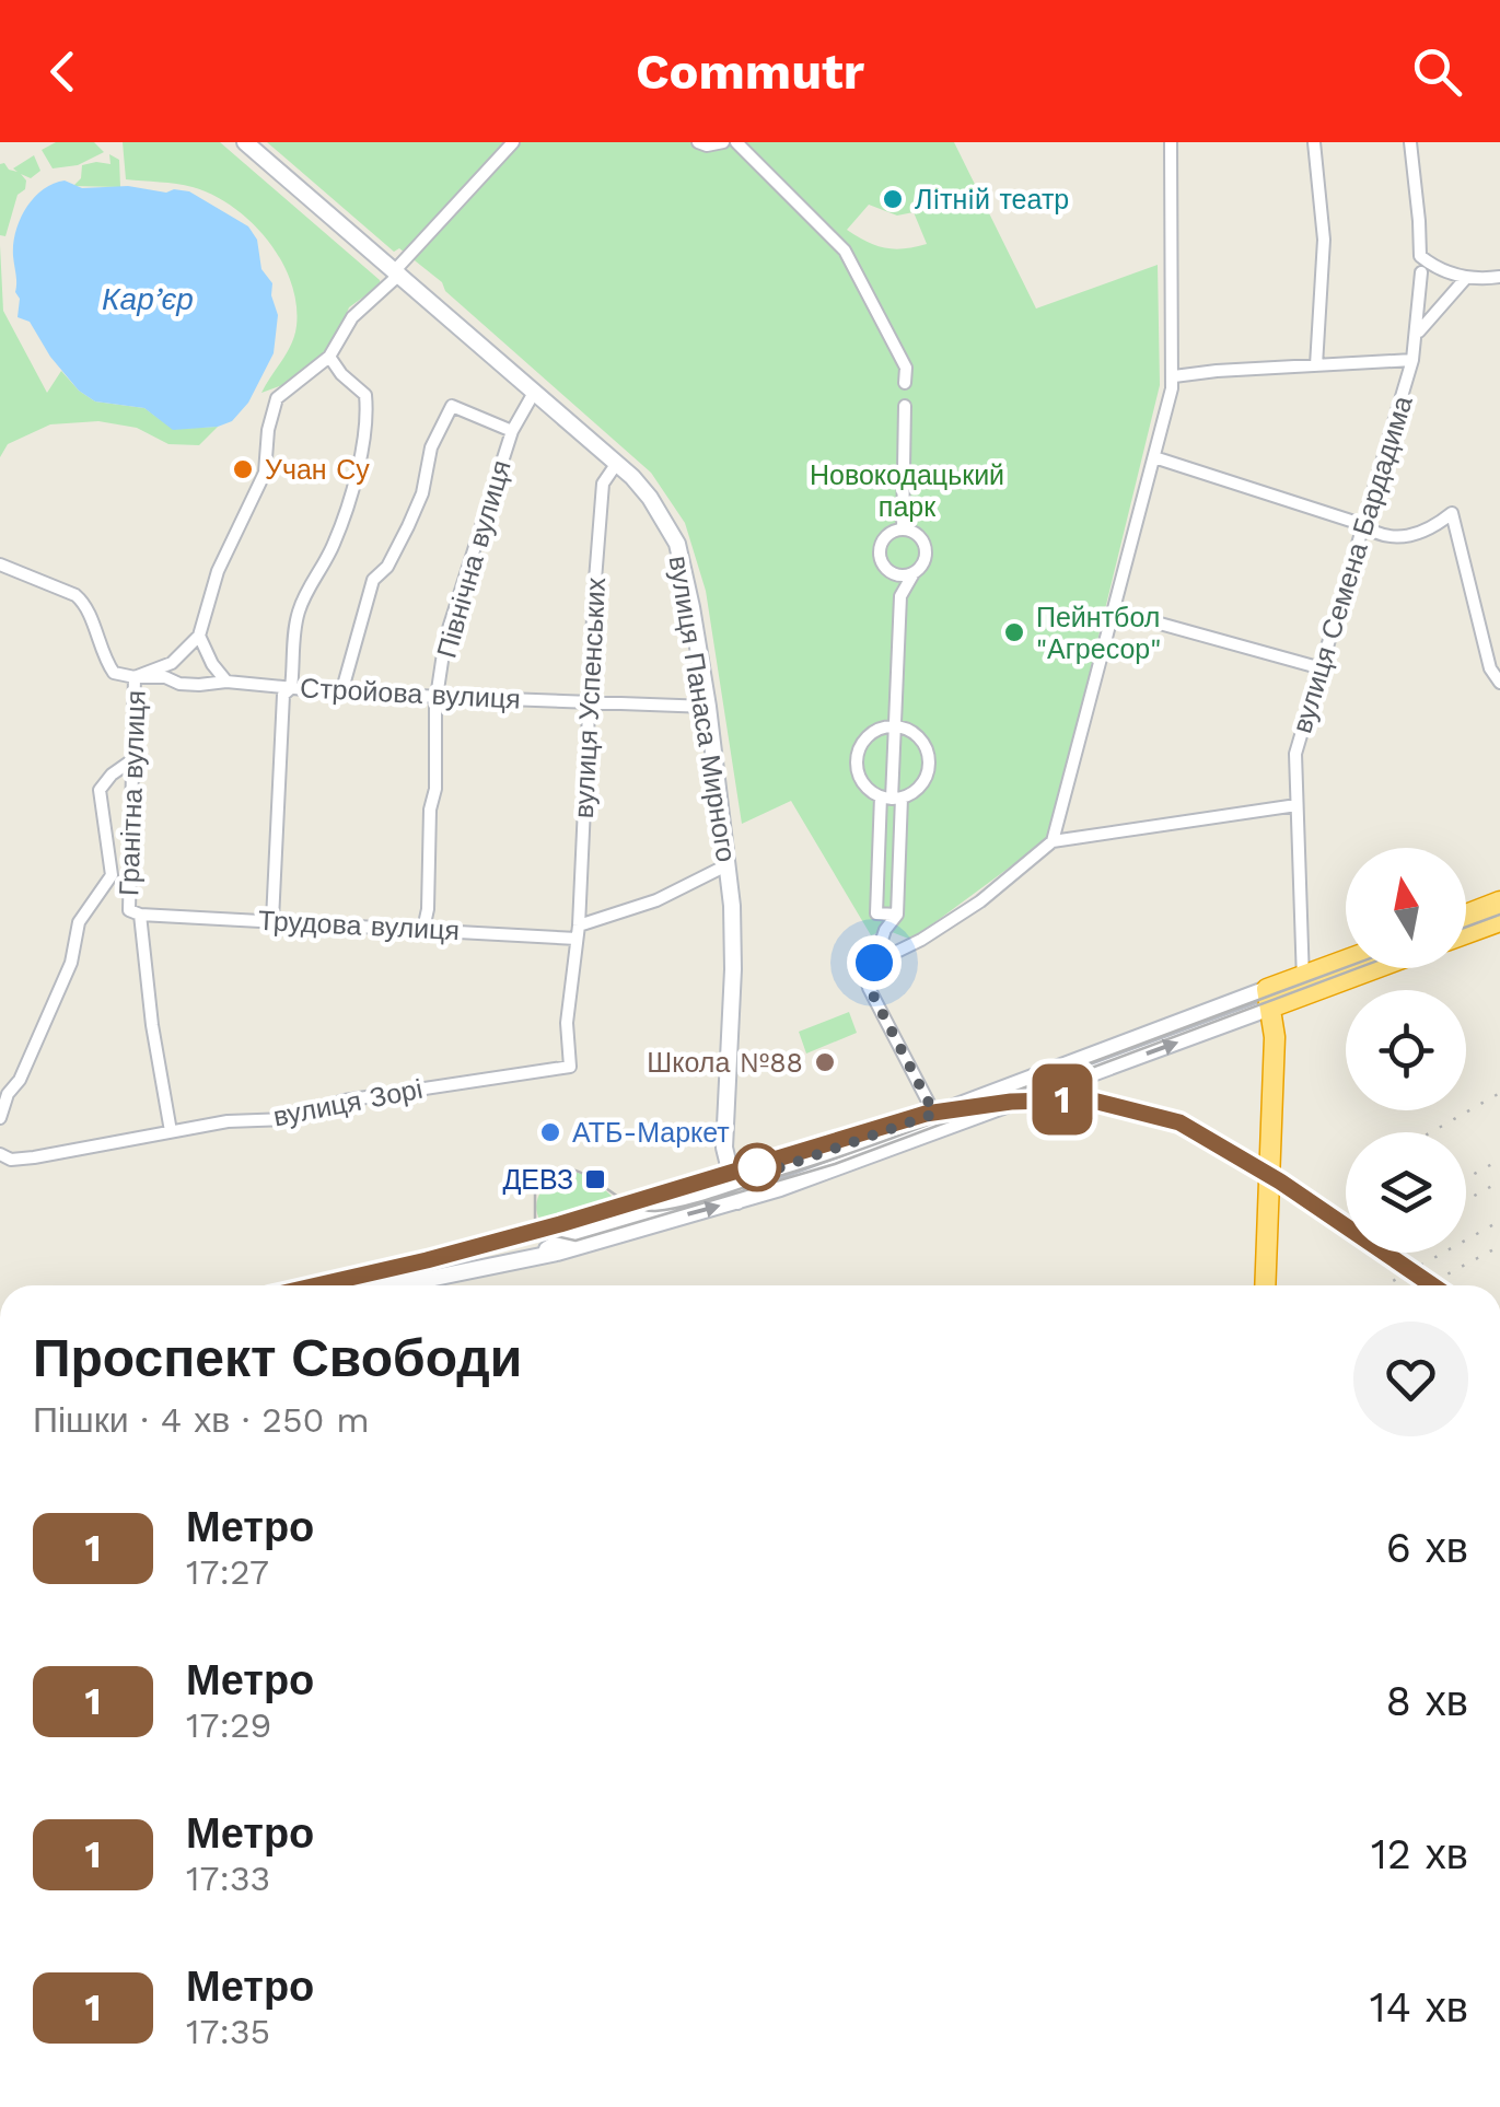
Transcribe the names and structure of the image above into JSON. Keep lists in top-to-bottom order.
{
  "streets": {
    "main road": ["вулиця Панаса Мирного"],
    "street": [
      "Північна вулиця",
      "вулиця Семена Бардадима",
      "Стройова вулиця",
      "вулиця Успенських",
      "Гранітна вулиця",
      "Трудова вулиця",
      "вулиця Зорі"
    ]
  },
  "crossings": [
    ["Північна вулиця", "Стройова вулиця"],
    ["Північна вулиця", "вулиця Панаса Мирного"],
    ["Північна вулиця", "Трудова вулиця"],
    ["Стройова вулиця", "вулиця Успенських"],
    ["Стройова вулиця", "вулиця Панаса Мирного"],
    ["Стройова вулиця", "Гранітна вулиця"],
    ["вулиця Успенських", "вулиця Панаса Мирного"],
    ["вулиця Успенських", "Трудова вулиця"],
    ["вулиця Успенських", "вулиця Зорі"],
    ["вулиця Панаса Мирного", "Трудова вулиця"],
    ["Гранітна вулиця", "Трудова вулиця"],
    ["Трудова вулиця", "вулиця Зорі"]
  ],
  "water": ["Кар’єр"],
  "parks": ["Новокодацький парк"],
  "places": {
    "other": [
      "Лiтнiй театр",
      "Учан Су",
      "Пейнтбол \"Агресор\"",
      "Школа №88",
      "АТБ-Маркет"
    ],
    "transit": ["ДЕВЗ"]
  },
  "lines": ["metro line 1"],
  "north": "top",
  "page": {
    "header": "Commutr",
    "on_map": "1",
    "heading": ["Проспект Свободи", "Пішки · 4 хв · 250 m"],
    "list": [
      {
        "mark": "1",
        "name": "Метро",
        "note": "17:27",
        "value": "6 хв"
      },
      {
        "mark": "1",
        "name": "Метро",
        "note": "17:29",
        "value": "8 хв"
      },
      {
        "mark": "1",
        "name": "Метро",
        "note": "17:33",
        "value": "12 хв"
      },
      {
        "mark": "1",
        "name": "Метро",
        "note": "17:35",
        "value": "14 хв"
      }
    ]
  }
}
